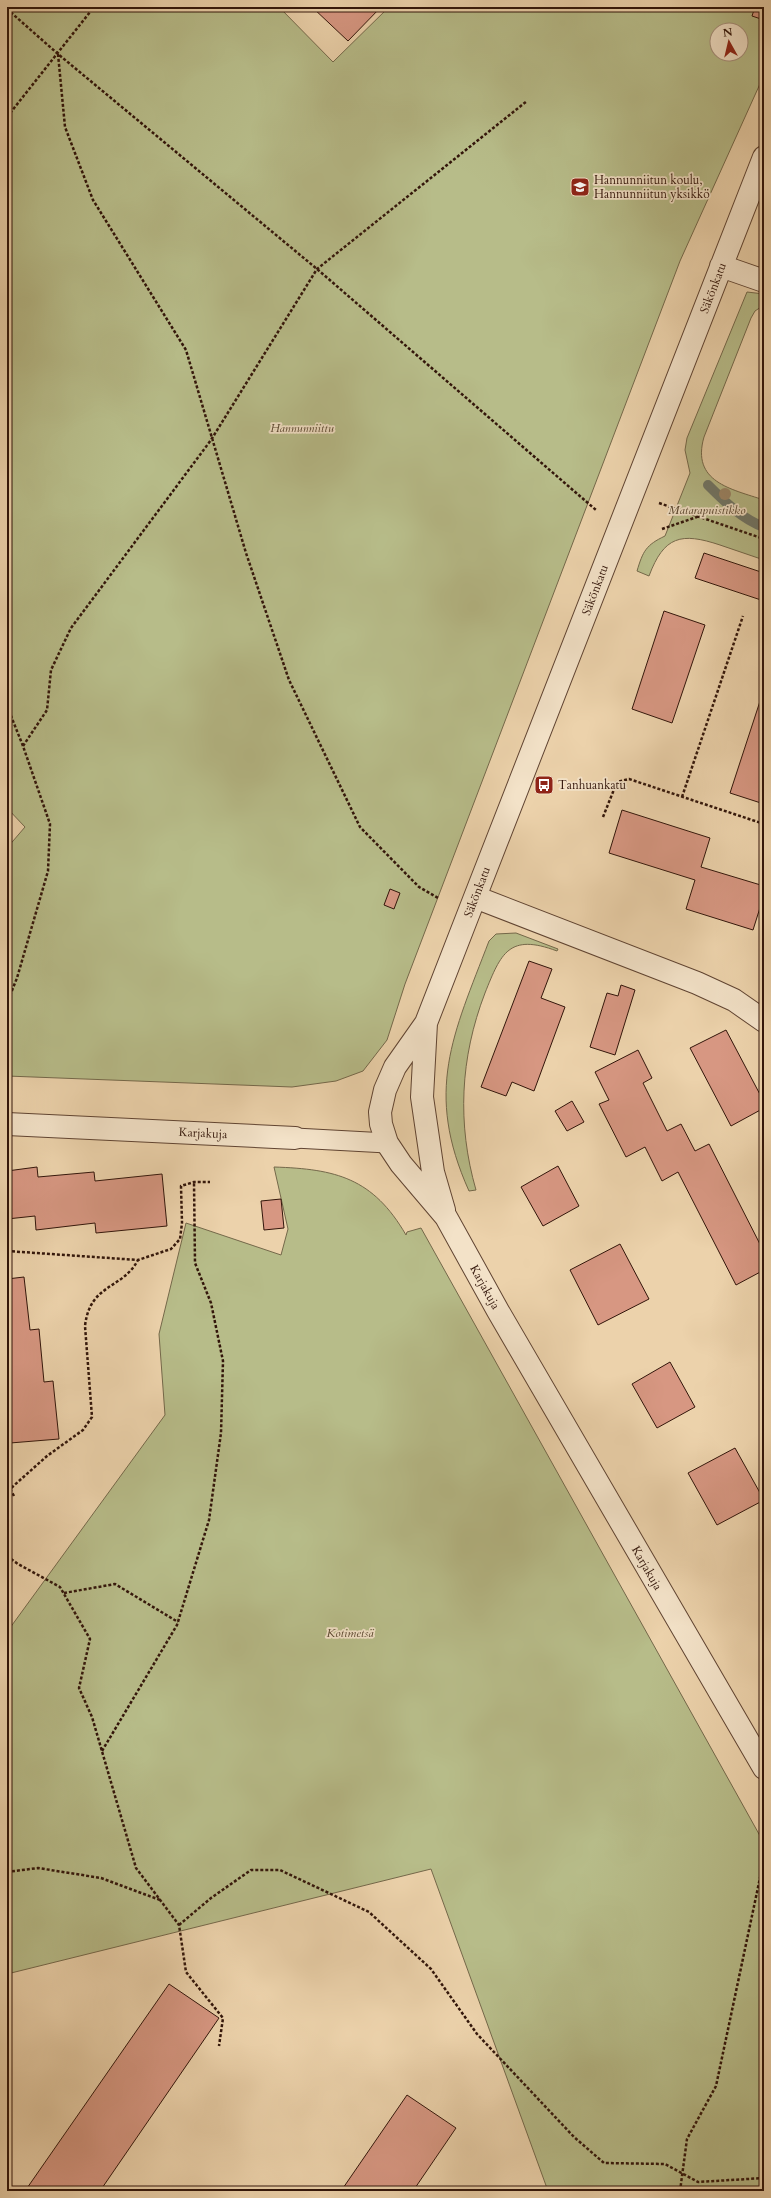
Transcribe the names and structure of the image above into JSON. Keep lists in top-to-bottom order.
{
  "streets": {
    "street": ["Säkönkatu", "Karjakuja"]
  },
  "crossings": [
    ["Säkönkatu", "Karjakuja"]
  ],
  "parks": ["Hannunniittu", "Matarapuistikko", "Kotimetsä"],
  "places": {
    "school or university": ["Hannunniitun koulu, Hannunniitun yksikkö"],
    "bus stop": ["Tanhuankatu"]
  },
  "north": "top"
}
